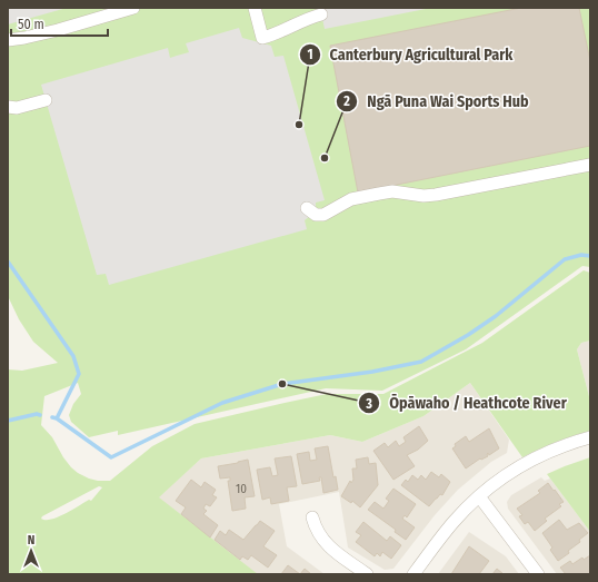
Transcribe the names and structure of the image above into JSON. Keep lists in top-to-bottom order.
{
  "places": ["Canterbury Agricultural Park", "Ngā Puna Wai Sports Hub", "Ōpāwaho / Heathcote River"],
  "house_numbers": ["10"],
  "scale_bar": "50 m",
  "north": "top"
}
